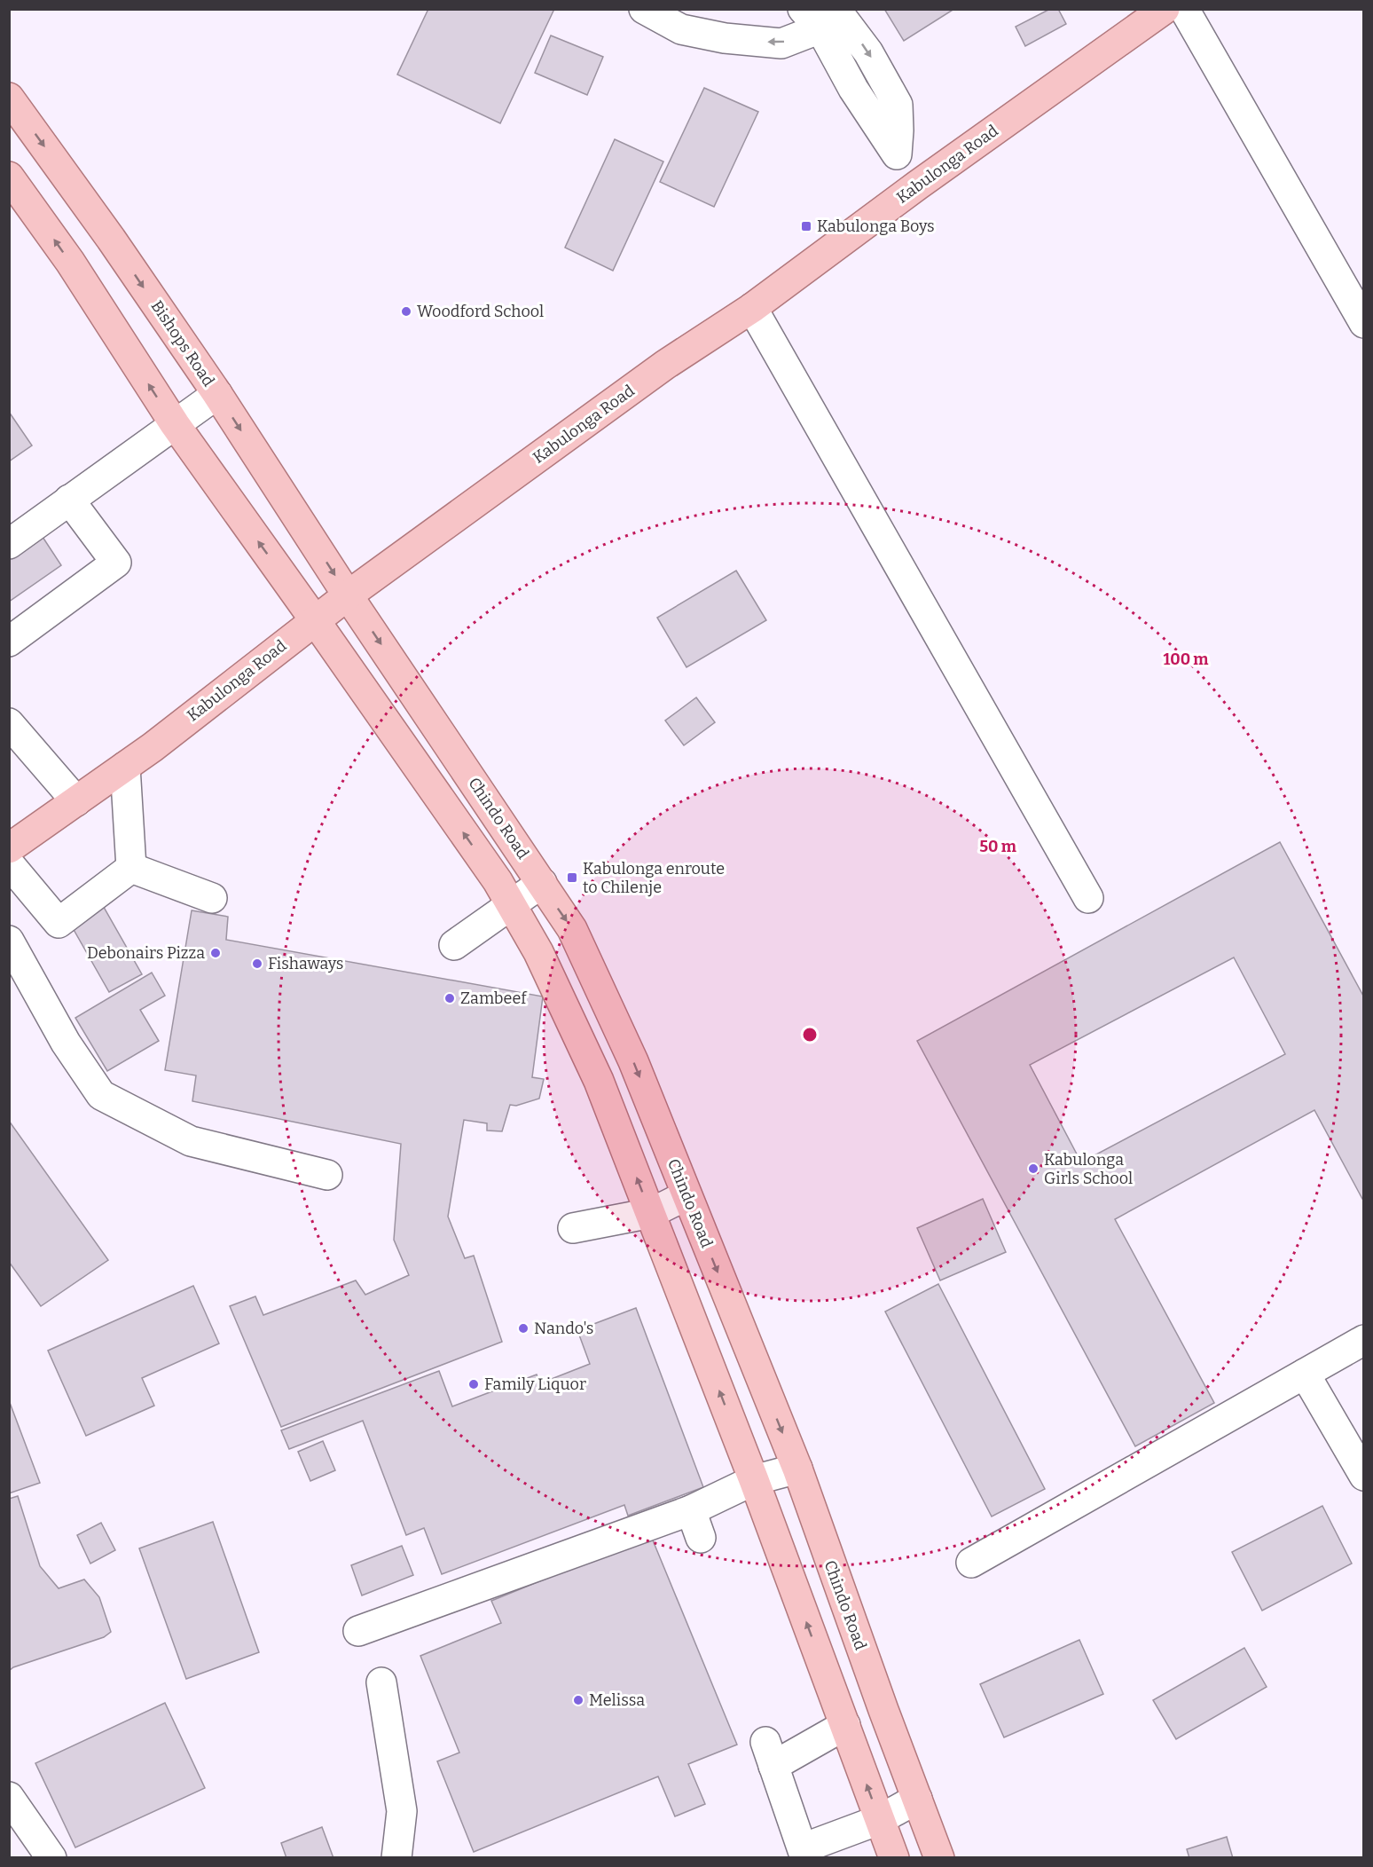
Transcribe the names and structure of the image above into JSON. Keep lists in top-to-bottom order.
{
  "streets": {
    "main road": ["Kabulonga Road", "Bishops Road", "Chindo Road"]
  },
  "crossings": [
    ["Kabulonga Road", "Bishops Road"],
    ["Kabulonga Road", "Chindo Road"],
    ["Bishops Road", "Chindo Road"]
  ],
  "places": {
    "transit": ["Kabulonga Boys", "Kabulonga enroute to Chilenje"],
    "other": [
      "Woodford School",
      "Debonairs Pizza",
      "Fishaways",
      "Zambeef",
      "Kabulonga Girls School",
      "Nando's",
      "Family Liquor",
      "Melissa"
    ]
  },
  "rings": ["100 m", "50 m"]
}
